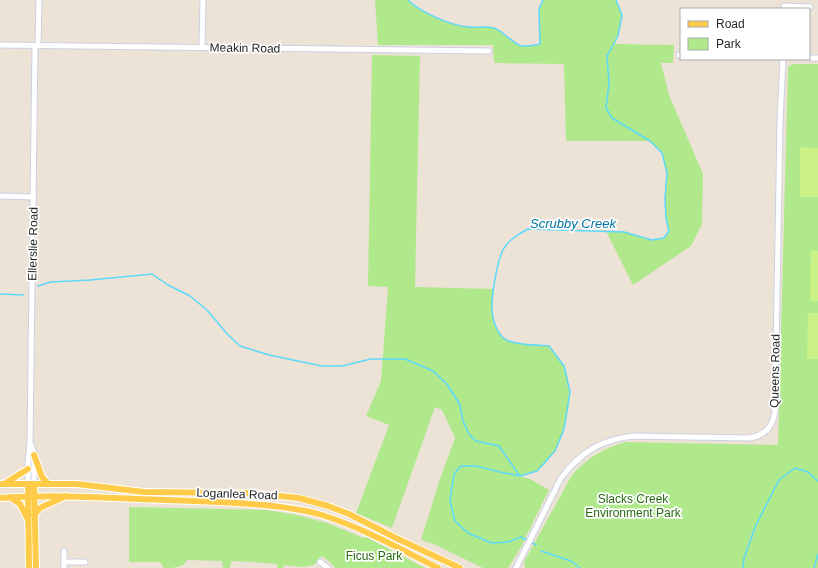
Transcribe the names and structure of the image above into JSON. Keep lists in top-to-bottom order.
{
  "streets": {
    "main road": ["Loganlea Road"],
    "street": ["Meakin Road", "Ellerslie Road", "Queens Road"]
  },
  "crossings": [
    ["Meakin Road", "Ellerslie Road"],
    ["Ellerslie Road", "Loganlea Road"]
  ],
  "water": ["Scrubby Creek"],
  "parks": ["Slacks Creek Environment Park", "Ficus Park"],
  "legend": ["Road", "Park"]
}
